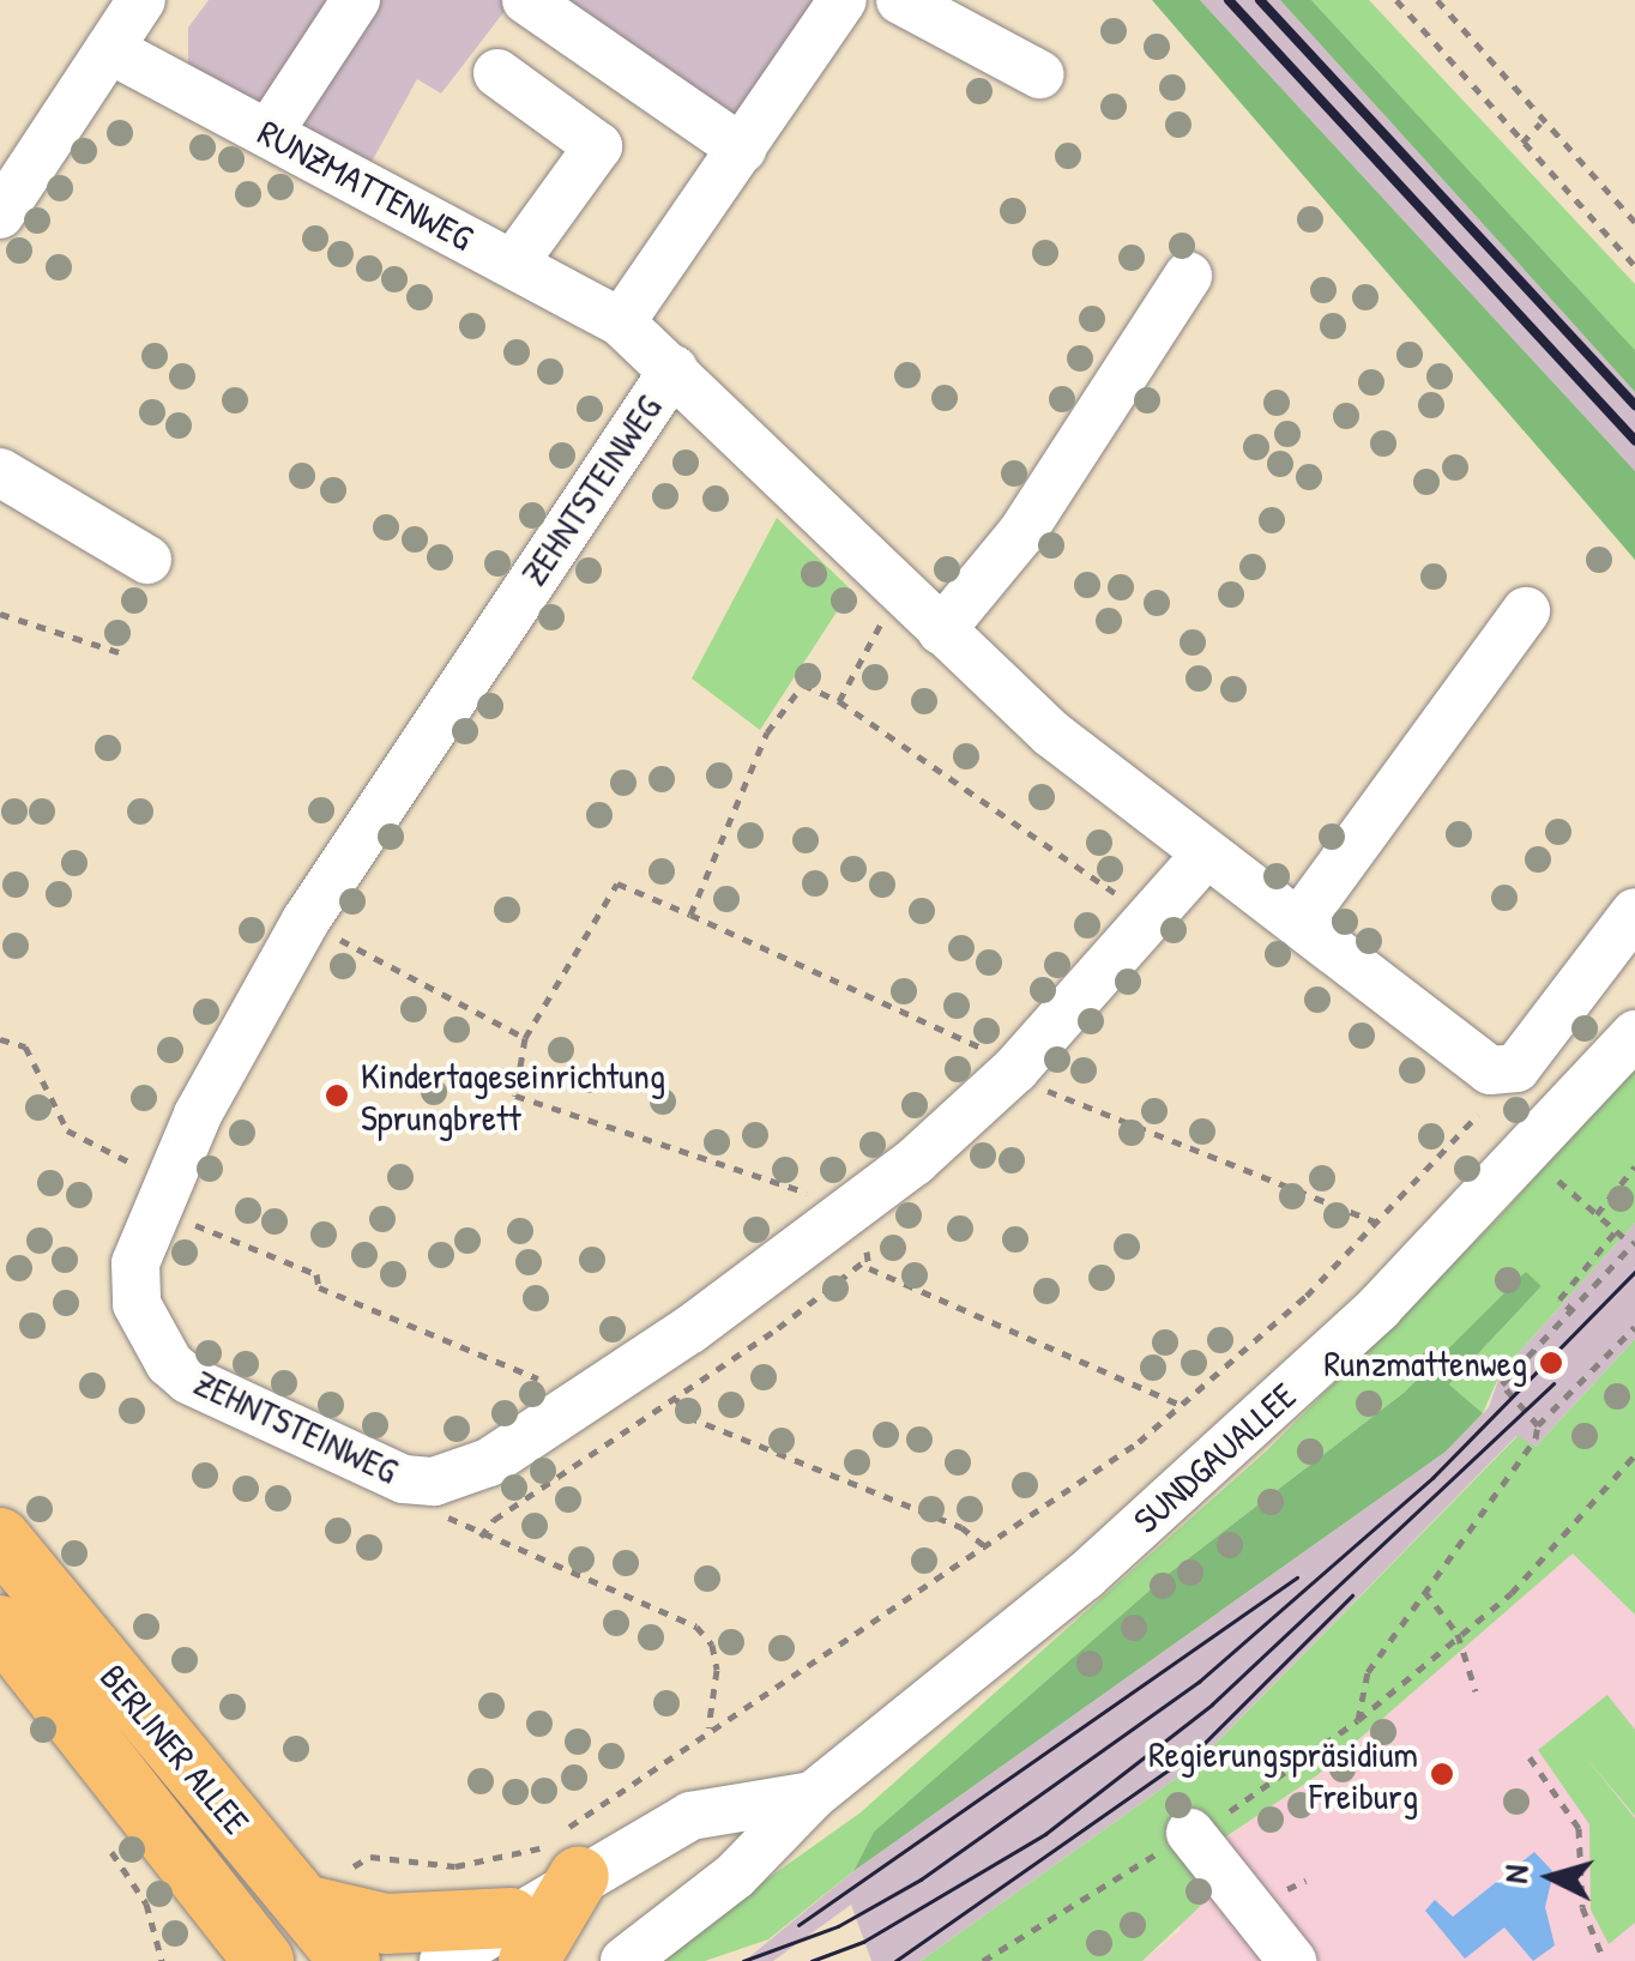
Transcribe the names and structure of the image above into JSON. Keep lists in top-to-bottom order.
{
  "streets": {
    "main road": ["BERLINER ALLEE"],
    "street": ["RUNZMATTENWEG", "ZEHNTSTEINWEG", "SUNDGAUALLEE"]
  },
  "crossings": [
    ["RUNZMATTENWEG", "ZEHNTSTEINWEG"]
  ],
  "places": ["Kindertageseinrichtung Sprungbrett", "Runzmattenweg", "Regierungspräsidium Freiburg"],
  "north": "left"
}
